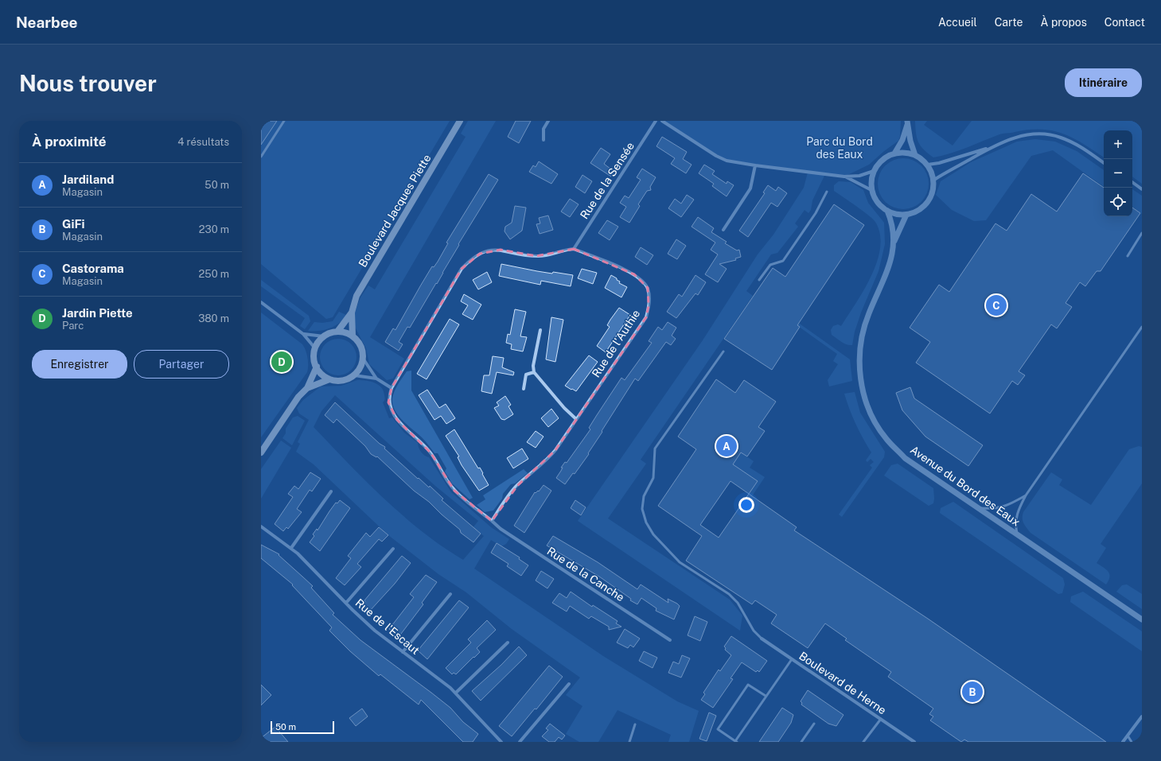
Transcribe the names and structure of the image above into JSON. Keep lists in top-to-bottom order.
{
  "streets": {
    "main road": ["Boulevard Jacques Piette"],
    "street": [
      "Rue de la Sensée",
      "Rue de l'Authie",
      "Avenue du Bord des Eaux",
      "Rue de la Canche",
      "Rue de l'Escaut",
      "Boulevard de Herne"
    ]
  },
  "crossings": [
    ["Rue de la Sensée", "Rue de l'Authie"],
    ["Rue de l'Authie", "Rue de la Canche"]
  ],
  "parks": ["Parc du Bord des Eaux"],
  "scale_bar": "50 m",
  "page": {
    "header": "Nearbee",
    "nav": [
      "Accueil",
      "Carte",
      "À propos",
      "Contact"
    ],
    "buttons": [
      "Itinéraire",
      ["Enregistrer", "Partager"]
    ],
    "title": "Nous trouver",
    "heading": ["À proximité", "4 résultats"],
    "map_buttons": ["+", "−"],
    "list": [
      {
        "mark": "A",
        "name": "Jardiland",
        "note": "Magasin",
        "value": "50 m"
      },
      {
        "mark": "B",
        "name": "GiFi",
        "note": "Magasin",
        "value": "230 m"
      },
      {
        "mark": "C",
        "name": "Castorama",
        "note": "Magasin",
        "value": "250 m"
      },
      {
        "mark": "D",
        "name": "Jardin Piette",
        "note": "Parc",
        "value": "380 m"
      }
    ],
    "pins": [
      "C",
      "D",
      "A",
      "B"
    ],
    "scale": "50 m"
  }
}
